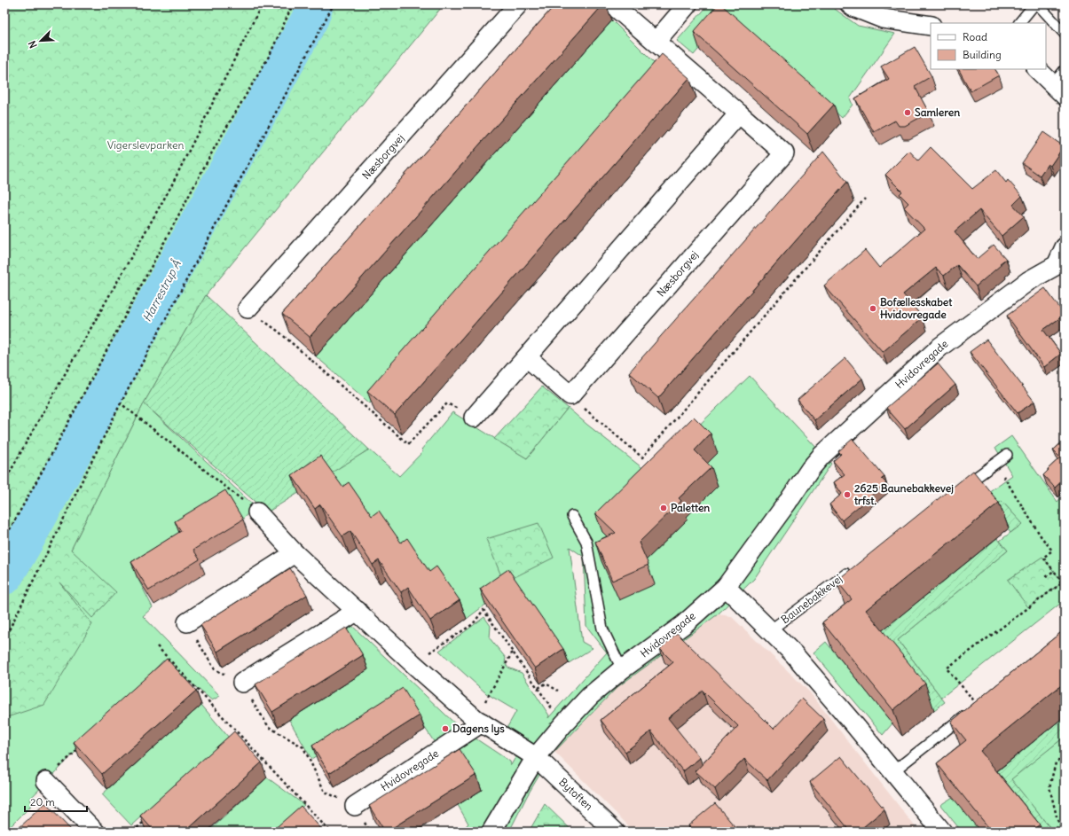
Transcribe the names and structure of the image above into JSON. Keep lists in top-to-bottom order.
{
  "streets": {
    "street": [
      "Næsborgvej",
      "Hvidovregade",
      "Baunebakkevej",
      "Bytoften"
    ]
  },
  "crossings": [
    ["Hvidovregade", "Baunebakkevej"],
    ["Hvidovregade", "Bytoften"]
  ],
  "water": ["Harrestrup Å"],
  "parks": ["Vigerslevparken"],
  "places": [
    "Samleren",
    "Bofællesskabet Hvidovregade",
    "2625 Baunebakkevej trfst.",
    "Paletten",
    "Dagens lys"
  ],
  "legend": ["Road", "Building"],
  "scale_bar": "20 m",
  "north": "bottom left"
}
